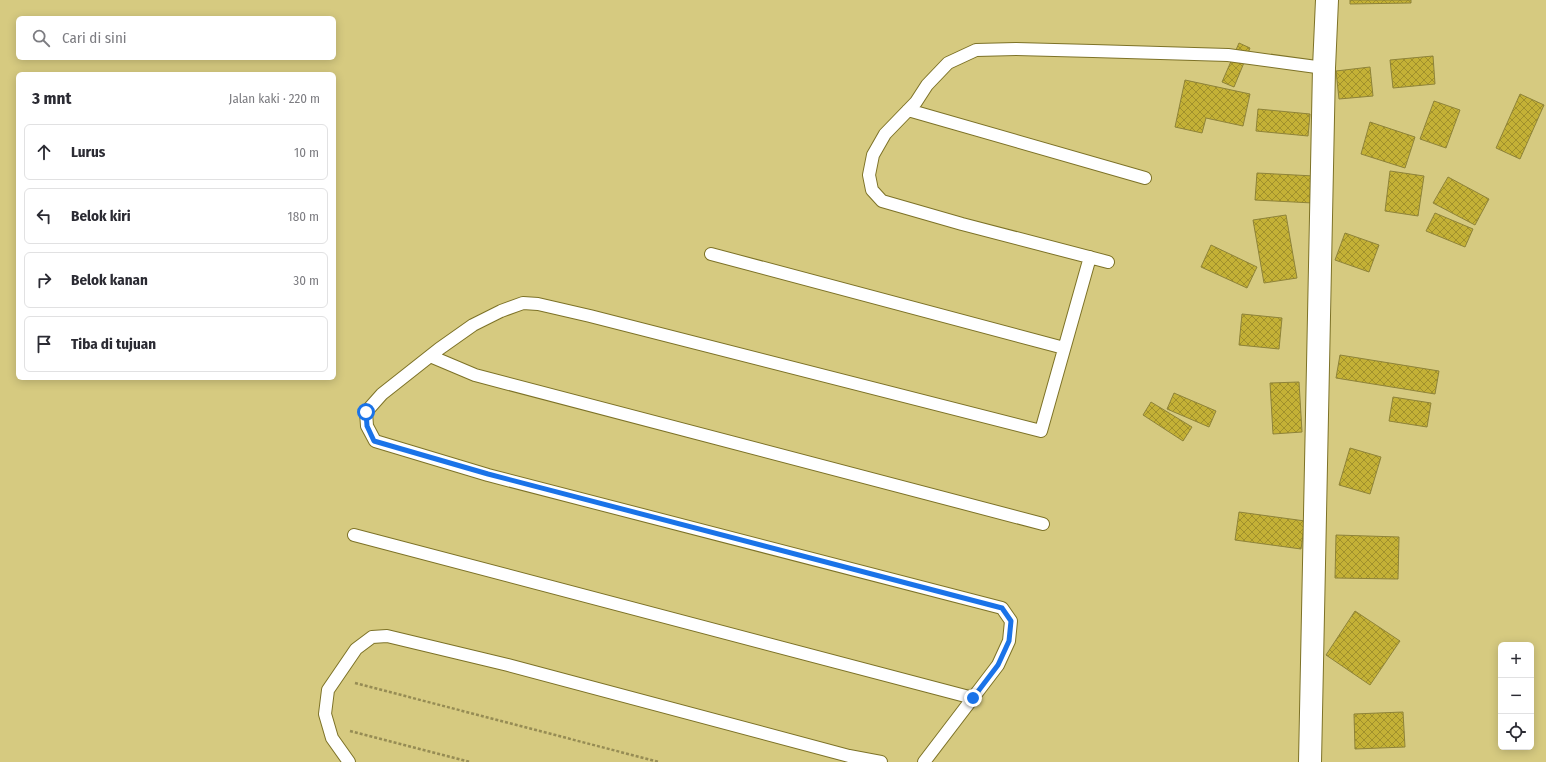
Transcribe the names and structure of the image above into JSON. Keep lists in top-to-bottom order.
{
  "page": {
    "search": "Cari di sini",
    "heading": ["3 mnt", "Jalan kaki · 220 m"],
    "list": [
      ["Lurus", "10 m"],
      ["Belok kiri", "180 m"],
      ["Belok kanan", "30 m"],
      "Tiba di tujuan"
    ],
    "map_buttons": ["+", "−"]
  }
}
